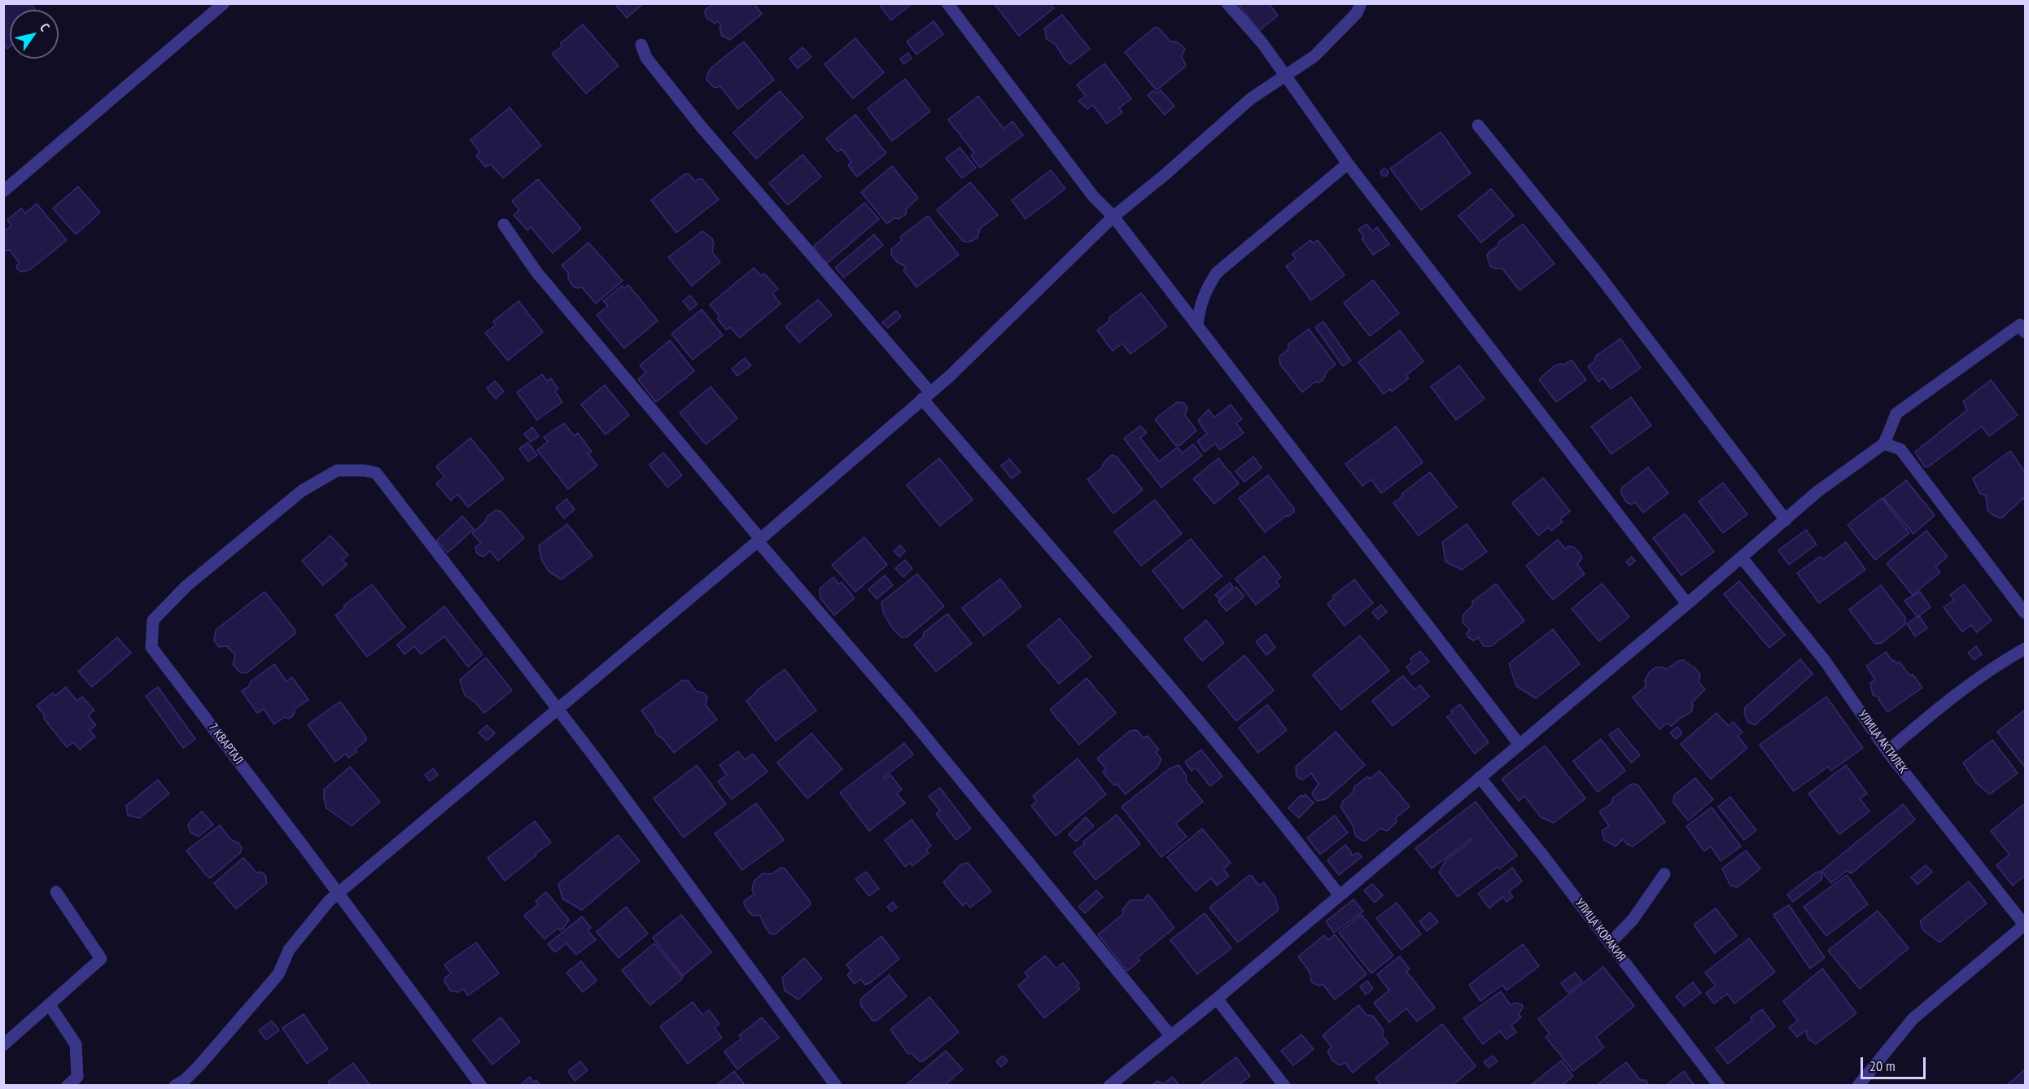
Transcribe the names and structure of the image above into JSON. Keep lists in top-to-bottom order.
{
  "streets": {
    "street": ["УЛИЦА АКТИЛЕК", "7 КВАРТАЛ", "УЛИЦА КОРАКИЯ"]
  },
  "scale_bar": "20 m",
  "north": "top right"
}
